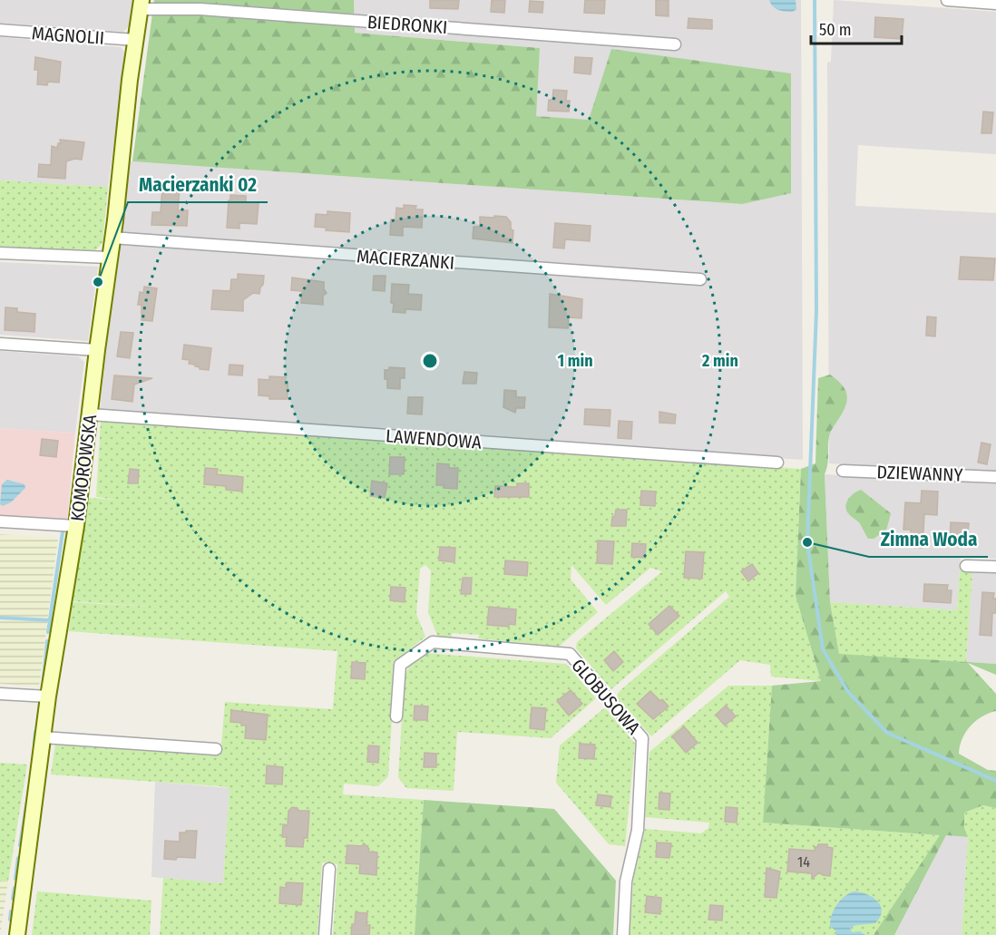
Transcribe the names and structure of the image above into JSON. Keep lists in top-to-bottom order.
{
  "streets": {
    "street": [
      "BIEDRONKI",
      "MAGNOLII",
      "MACIERZANKI",
      "LAWENDOWA",
      "KOMOROWSKA",
      "DZIEWANNY",
      "GLOBUSOWA"
    ]
  },
  "crossings": [
    ["BIEDRONKI", "KOMOROWSKA"],
    ["MAGNOLII", "KOMOROWSKA"],
    ["MACIERZANKI", "KOMOROWSKA"],
    ["LAWENDOWA", "KOMOROWSKA"]
  ],
  "places": ["Macierzanki 02", "Zimna Woda"],
  "house_numbers": ["14"],
  "scale_bar": "50 m",
  "rings": ["1 min", "2 min"]
}
